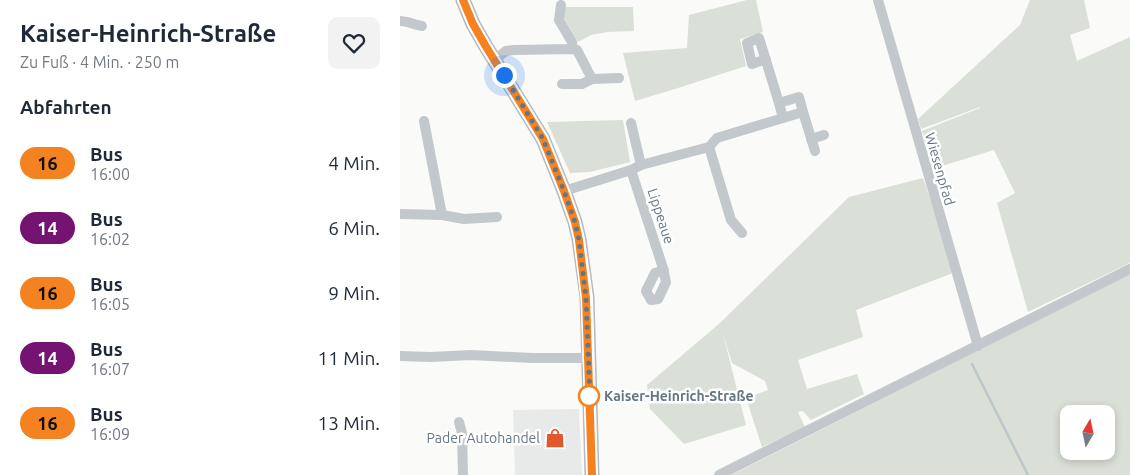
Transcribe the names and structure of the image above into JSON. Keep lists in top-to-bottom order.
{
  "streets": {
    "street": ["Wiesenpfad", "Lippeaue"]
  },
  "places": {
    "other": ["Kaiser-Heinrich-Straße"],
    "shop": ["Pader Autohandel"]
  },
  "lines": ["bus line 16"],
  "north": "top",
  "page": {
    "heading": [
      ["Kaiser-Heinrich-Straße", "Zu Fuß · 4 Min. · 250 m"],
      "Abfahrten"
    ],
    "list": [
      {
        "mark": "16",
        "name": "Bus",
        "note": "16:00",
        "value": "4 Min."
      },
      {
        "mark": "14",
        "name": "Bus",
        "note": "16:02",
        "value": "6 Min."
      },
      {
        "mark": "16",
        "name": "Bus",
        "note": "16:05",
        "value": "9 Min."
      },
      {
        "mark": "14",
        "name": "Bus",
        "note": "16:07",
        "value": "11 Min."
      },
      {
        "mark": "16",
        "name": "Bus",
        "note": "16:09",
        "value": "13 Min."
      }
    ]
  }
}
